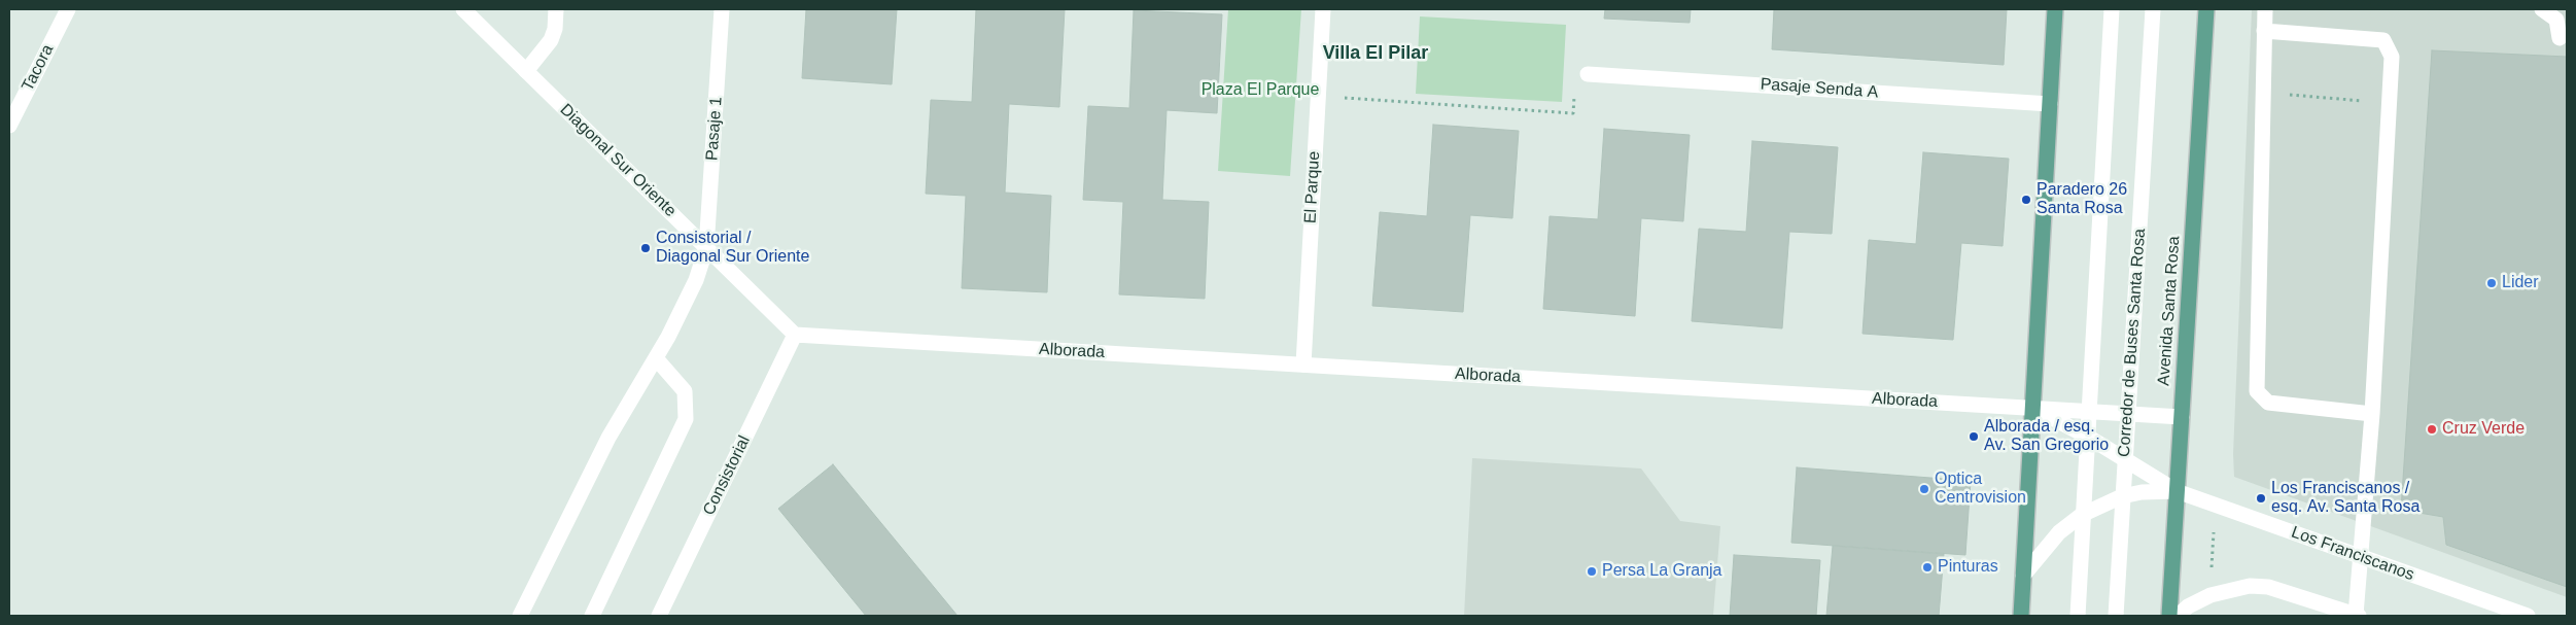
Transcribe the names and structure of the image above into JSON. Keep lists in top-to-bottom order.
{
  "streets": {
    "main road": ["Avenida Santa Rosa"],
    "street": [
      "Tacora",
      "Pasaje Senda A",
      "Pasaje 1",
      "Diagonal Sur Oriente",
      "El Parque",
      "Corredor de Buses Santa Rosa",
      "Alborada",
      "Consistorial",
      "Los Franciscanos"
    ]
  },
  "crossings": [
    ["Pasaje 1", "Diagonal Sur Oriente"],
    ["Diagonal Sur Oriente", "Alborada"],
    ["Diagonal Sur Oriente", "Consistorial"],
    ["El Parque", "Alborada"],
    ["Avenida Santa Rosa", "Alborada"],
    ["Avenida Santa Rosa", "Los Franciscanos"],
    ["Corredor de Buses Santa Rosa", "Alborada"],
    ["Corredor de Buses Santa Rosa", "Los Franciscanos"],
    ["Alborada", "Consistorial"],
    ["Alborada", "Los Franciscanos"]
  ],
  "districts": ["Villa El Pilar"],
  "parks": ["Plaza El Parque"],
  "places": [
    "Paradero 26 Santa Rosa",
    "Consistorial / Diagonal Sur Oriente",
    "Lider",
    "Cruz Verde",
    "Alborada / esq. Av. San Gregorio",
    "Optica Centrovision",
    "Los Franciscanos / esq. Av. Santa Rosa",
    "Pinturas",
    "Persa La Granja"
  ]
}
